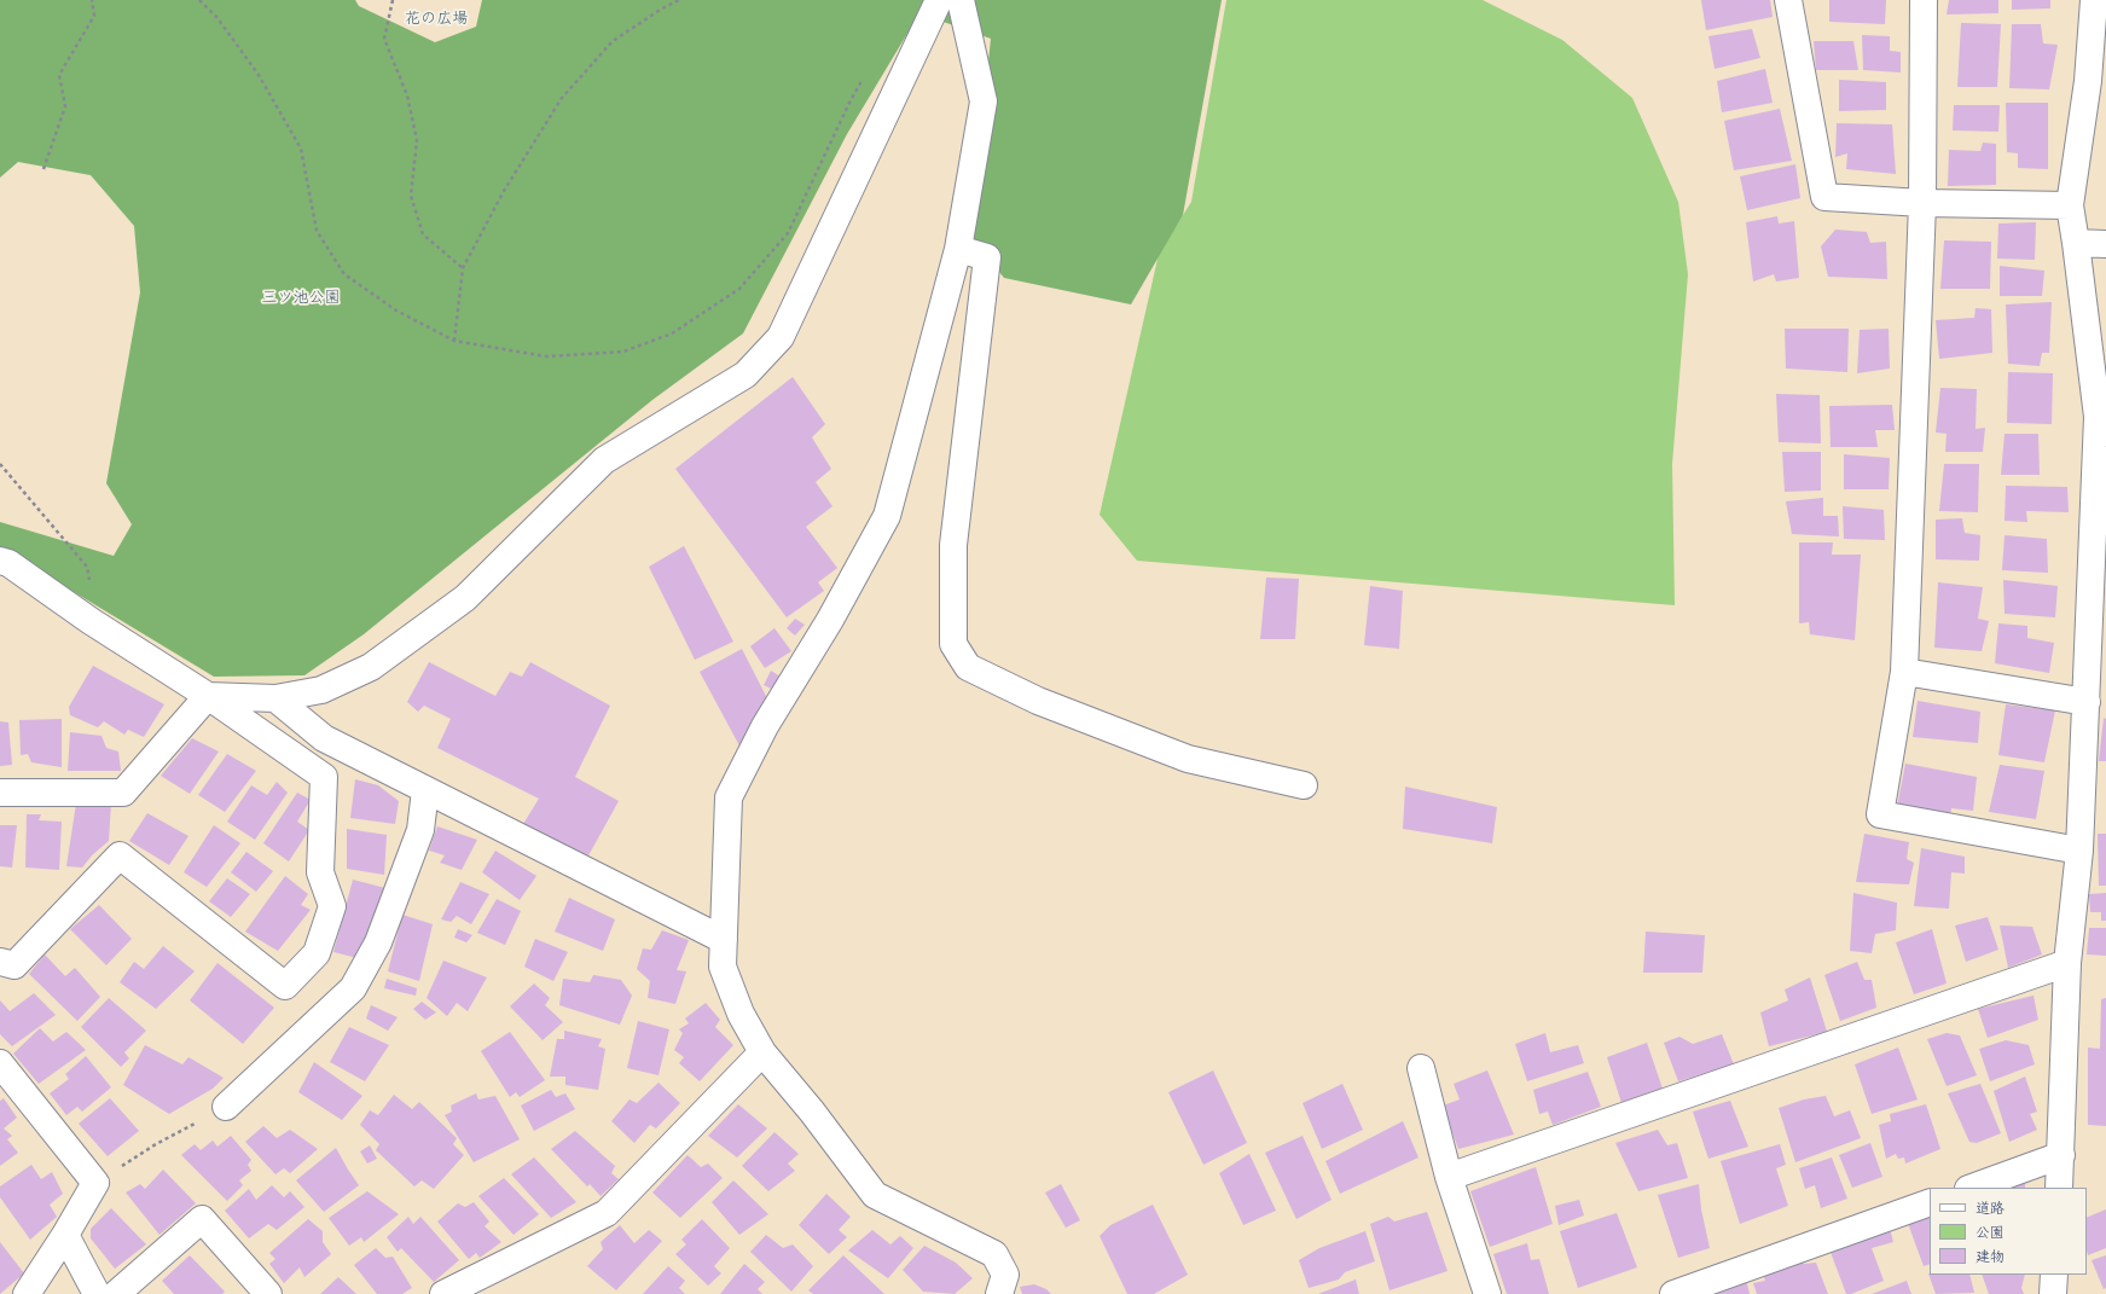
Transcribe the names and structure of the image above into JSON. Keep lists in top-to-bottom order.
{
  "parks": ["花の広場", "三ツ池公園"],
  "legend": ["道路", "公園", "建物"]
}
